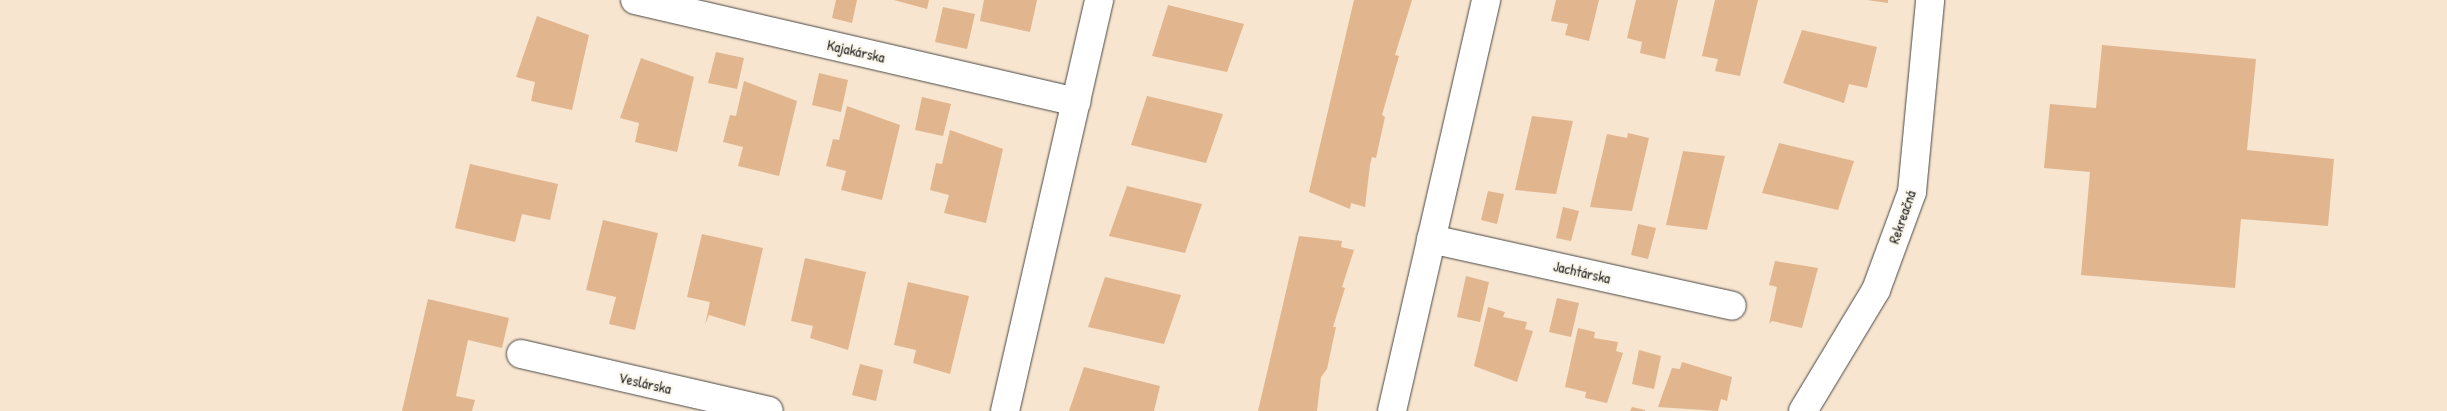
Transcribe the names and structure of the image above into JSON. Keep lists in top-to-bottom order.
{
  "streets": {
    "street": [
      "Kajakárska",
      "Rekreačná",
      "Jachtárska",
      "Veslárska"
    ]
  }
}
